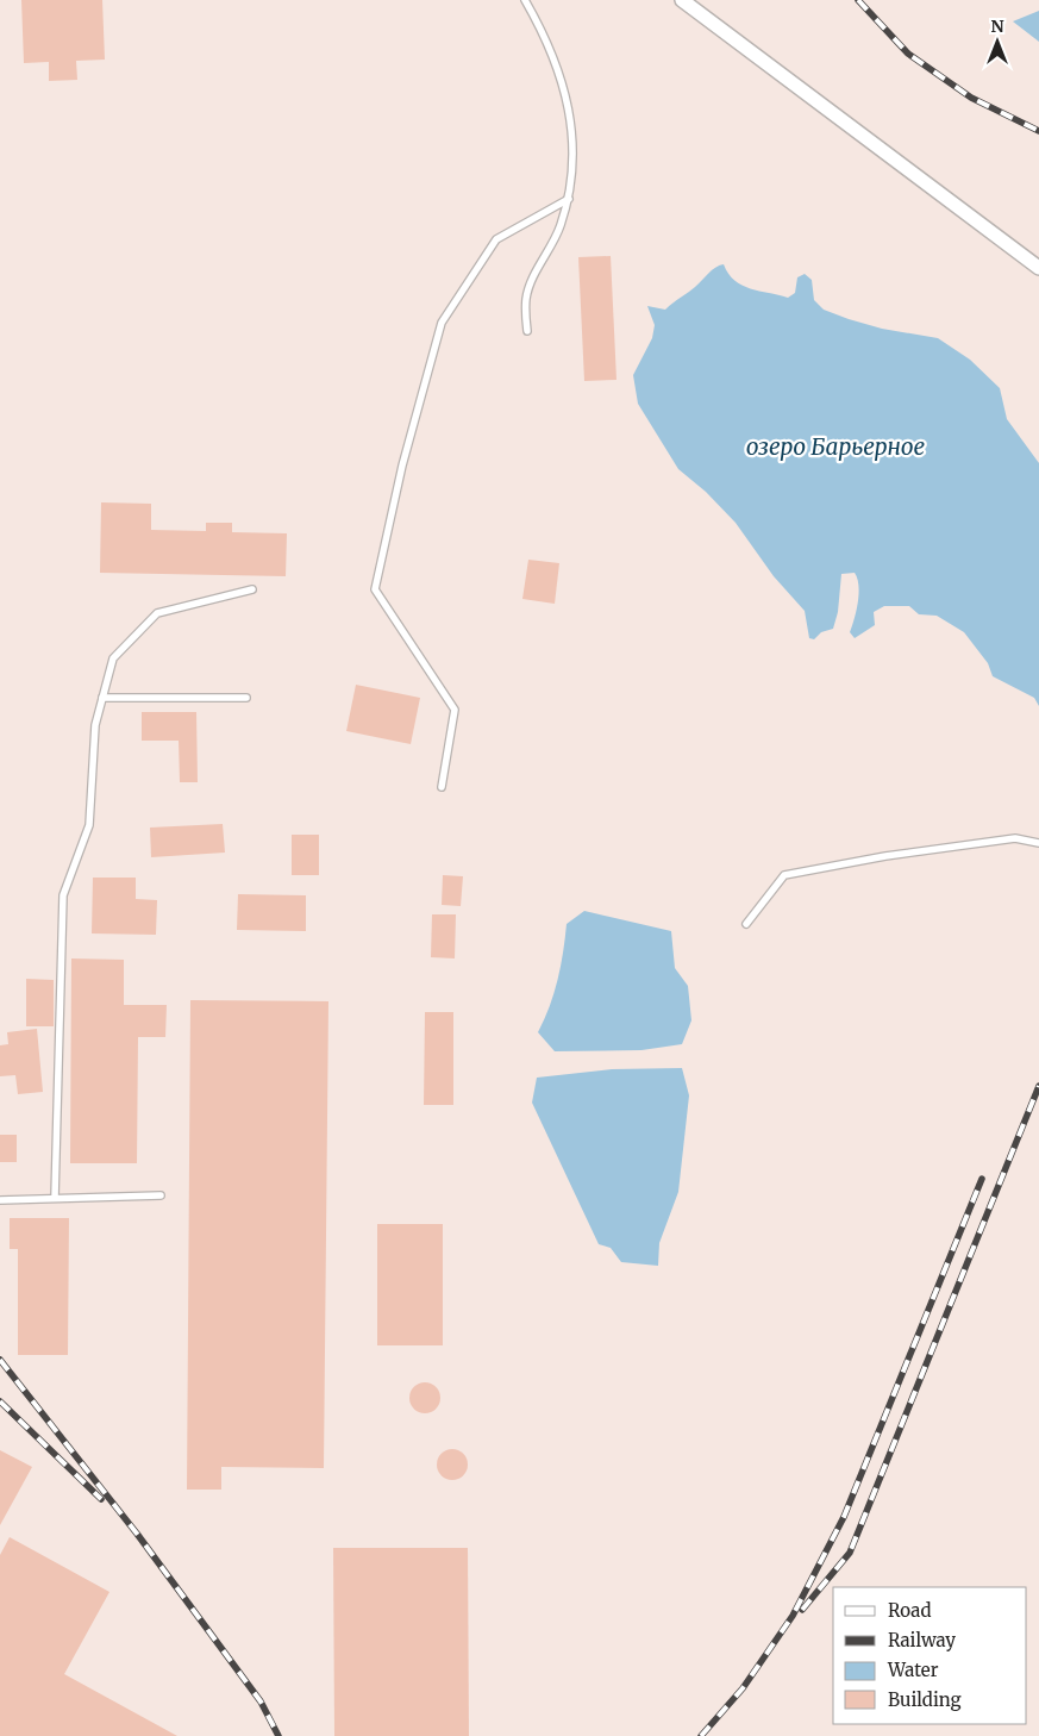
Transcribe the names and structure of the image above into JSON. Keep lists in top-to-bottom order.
{
  "water": ["озеро Барьерное"],
  "legend": [
    "Road",
    "Railway",
    "Water",
    "Building"
  ],
  "north": "top"
}
